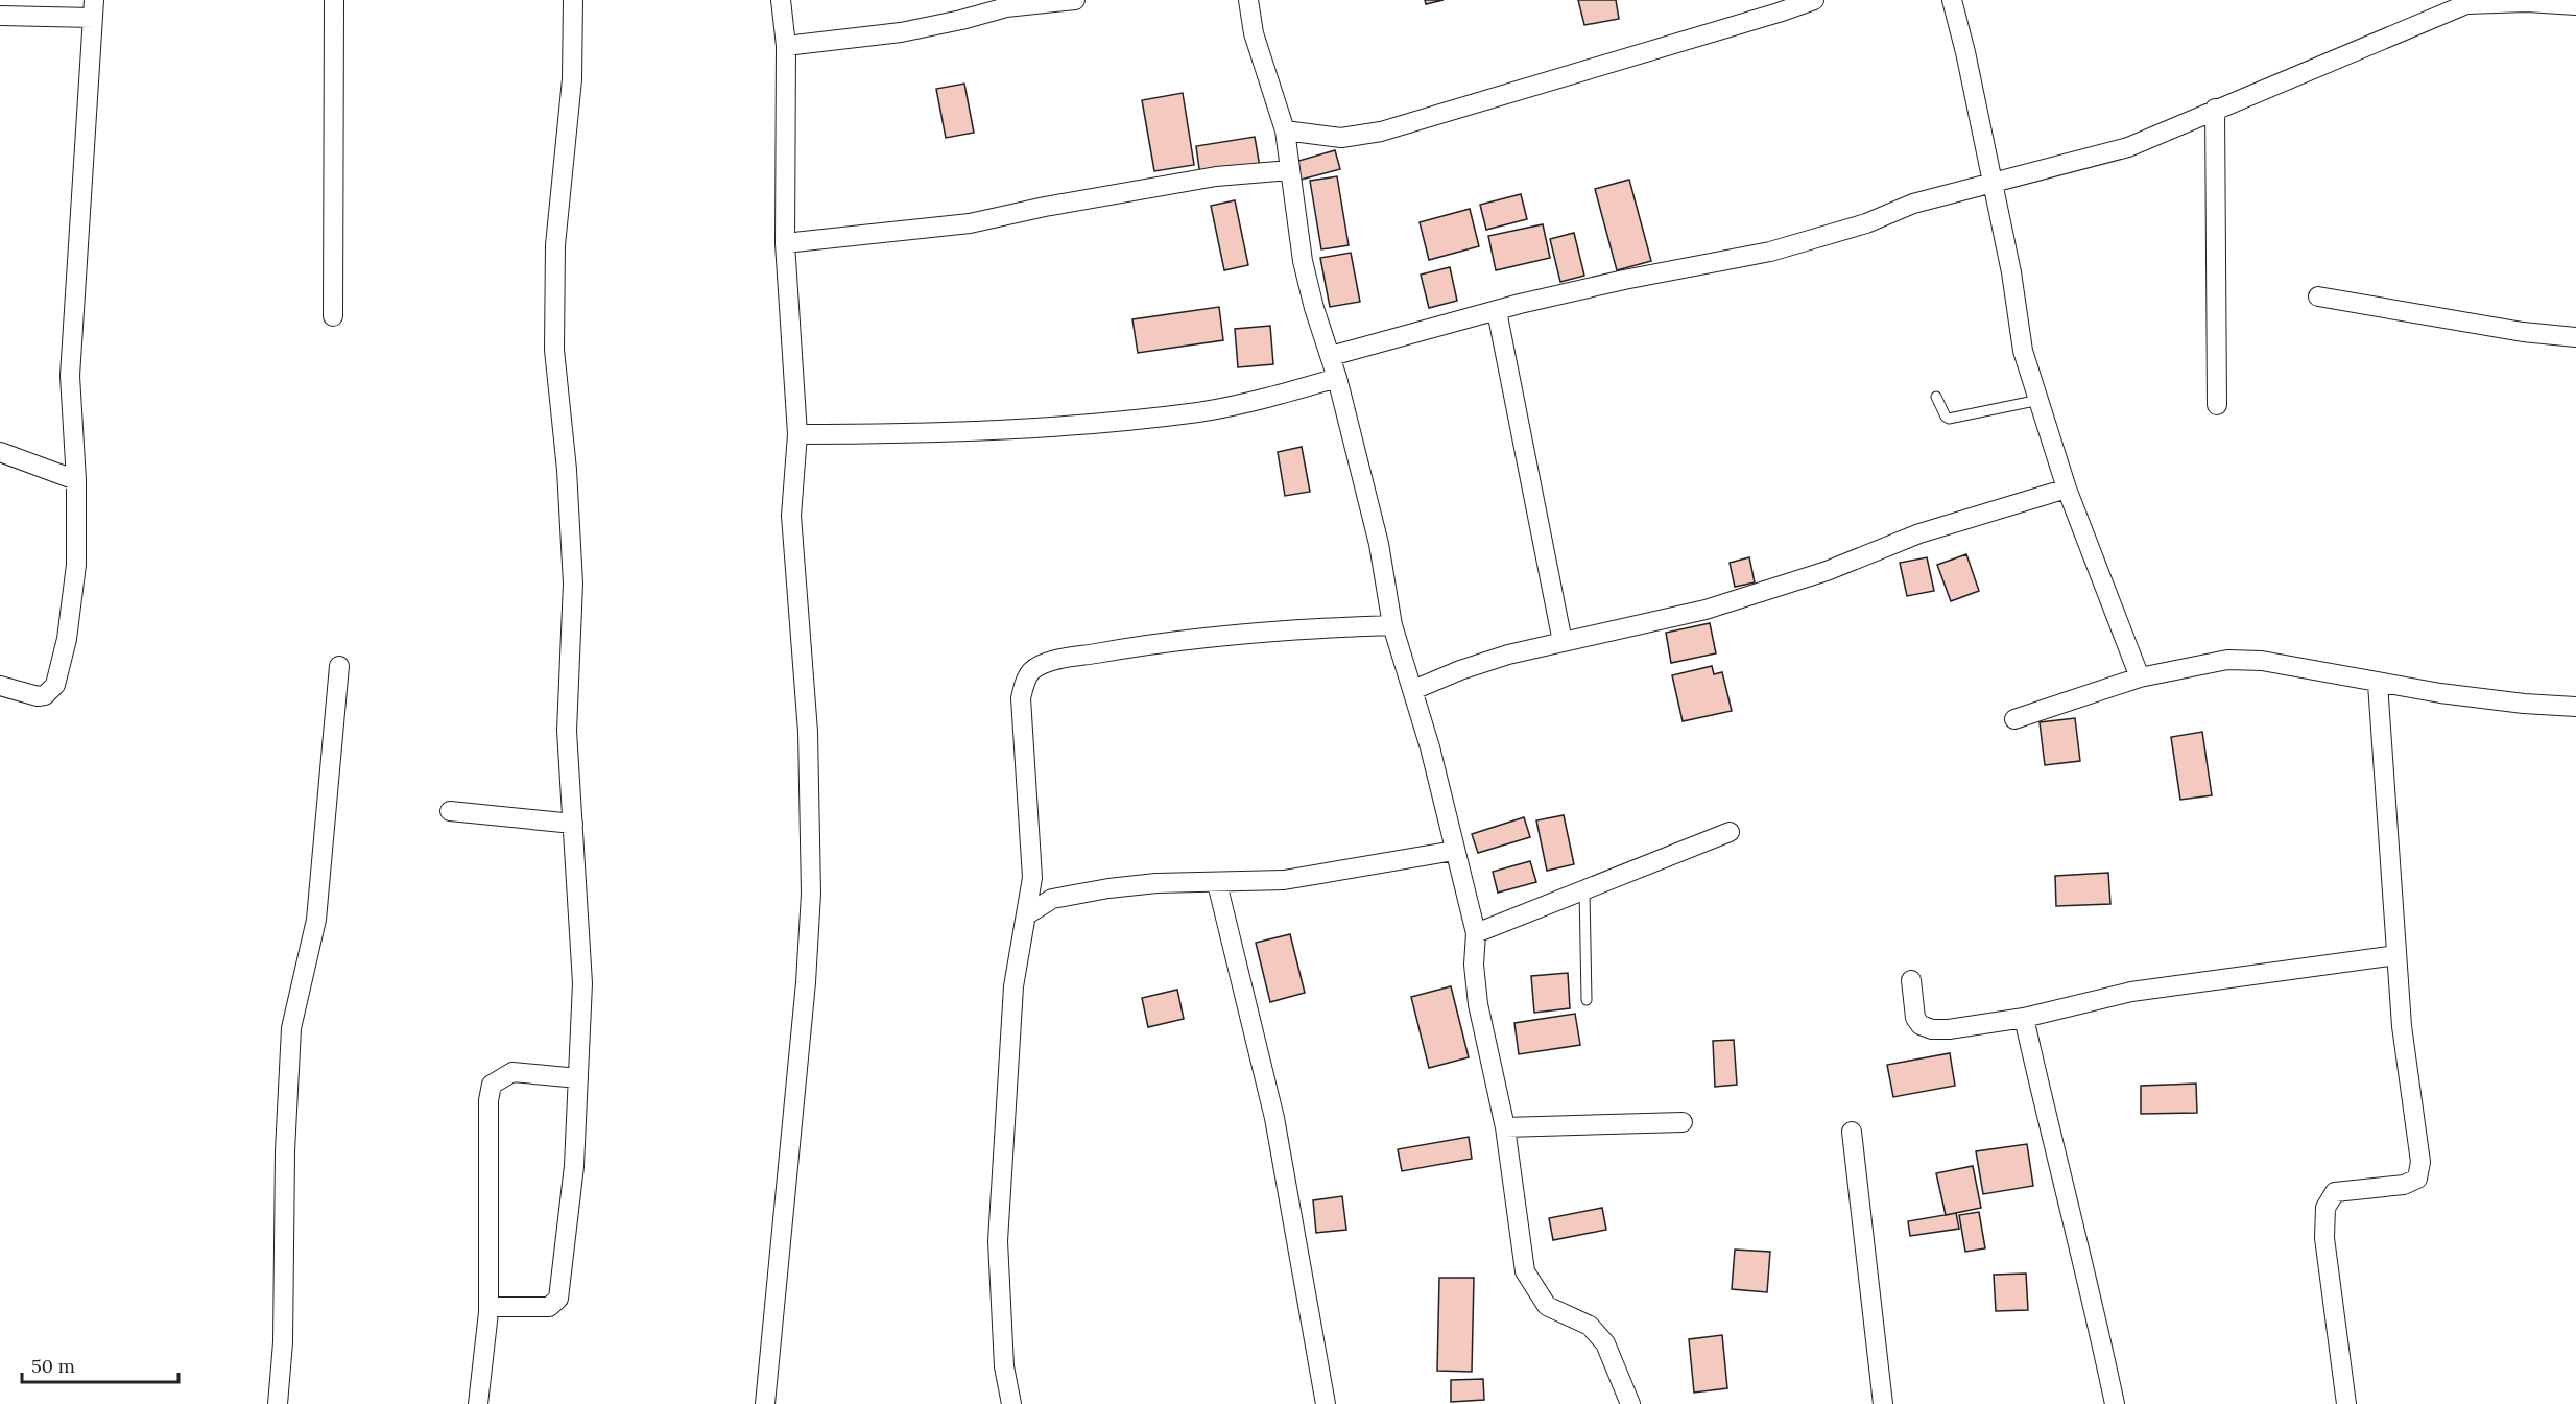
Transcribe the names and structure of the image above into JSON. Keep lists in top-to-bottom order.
{
  "scale_bar": "50 m"
}
